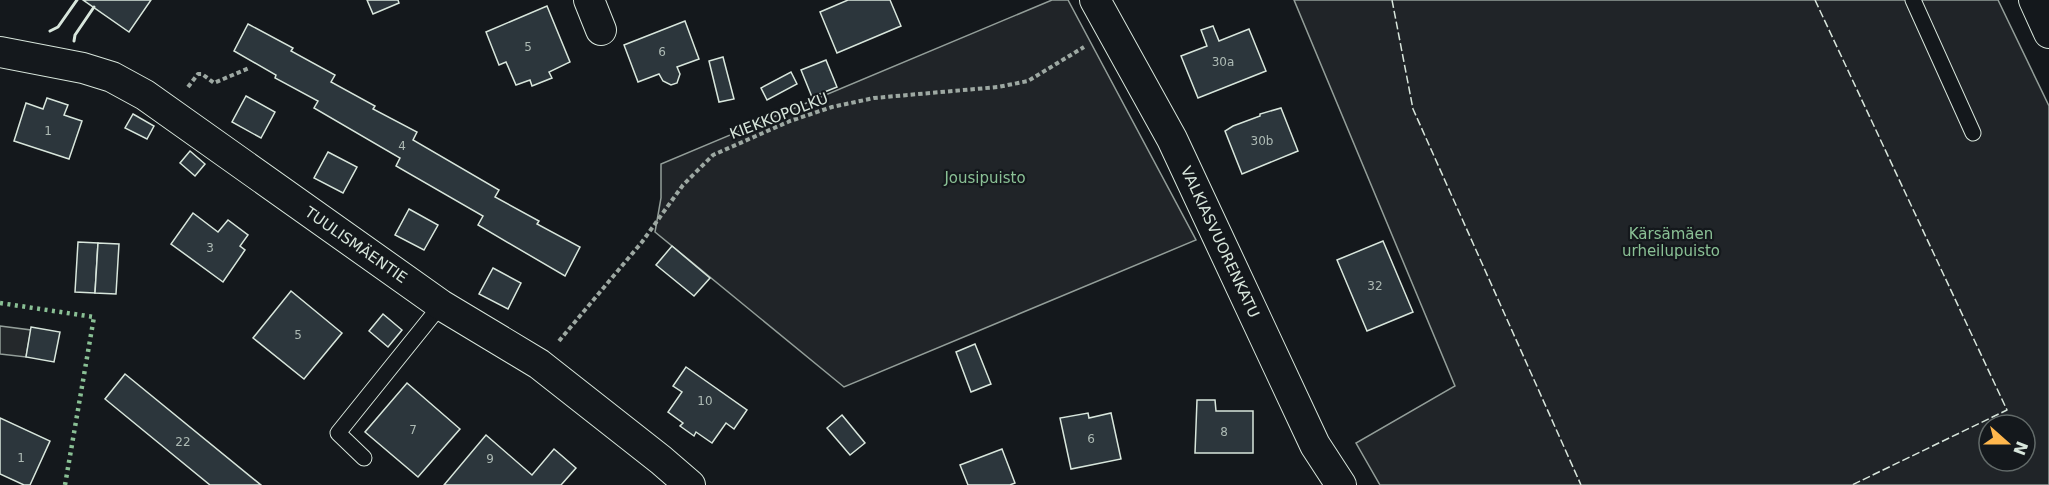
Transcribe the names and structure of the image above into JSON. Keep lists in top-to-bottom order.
{
  "streets": {
    "street": ["VALKIASVUORENKATU", "TUULISMÄENTIE"],
    "path": ["KIEKKOPOLKU"]
  },
  "crossings": [
    ["KIEKKOPOLKU", "VALKIASVUORENKATU"],
    ["KIEKKOPOLKU", "TUULISMÄENTIE"]
  ],
  "parks": ["Jousipuisto", "Kärsämäen urheilupuisto"],
  "house_numbers": [
    "5",
    "6",
    "30a",
    "1",
    "30b",
    "4",
    "3",
    "32",
    "5",
    "10",
    "7",
    "8",
    "6",
    "22",
    "1",
    "9"
  ],
  "north": "right"
}
